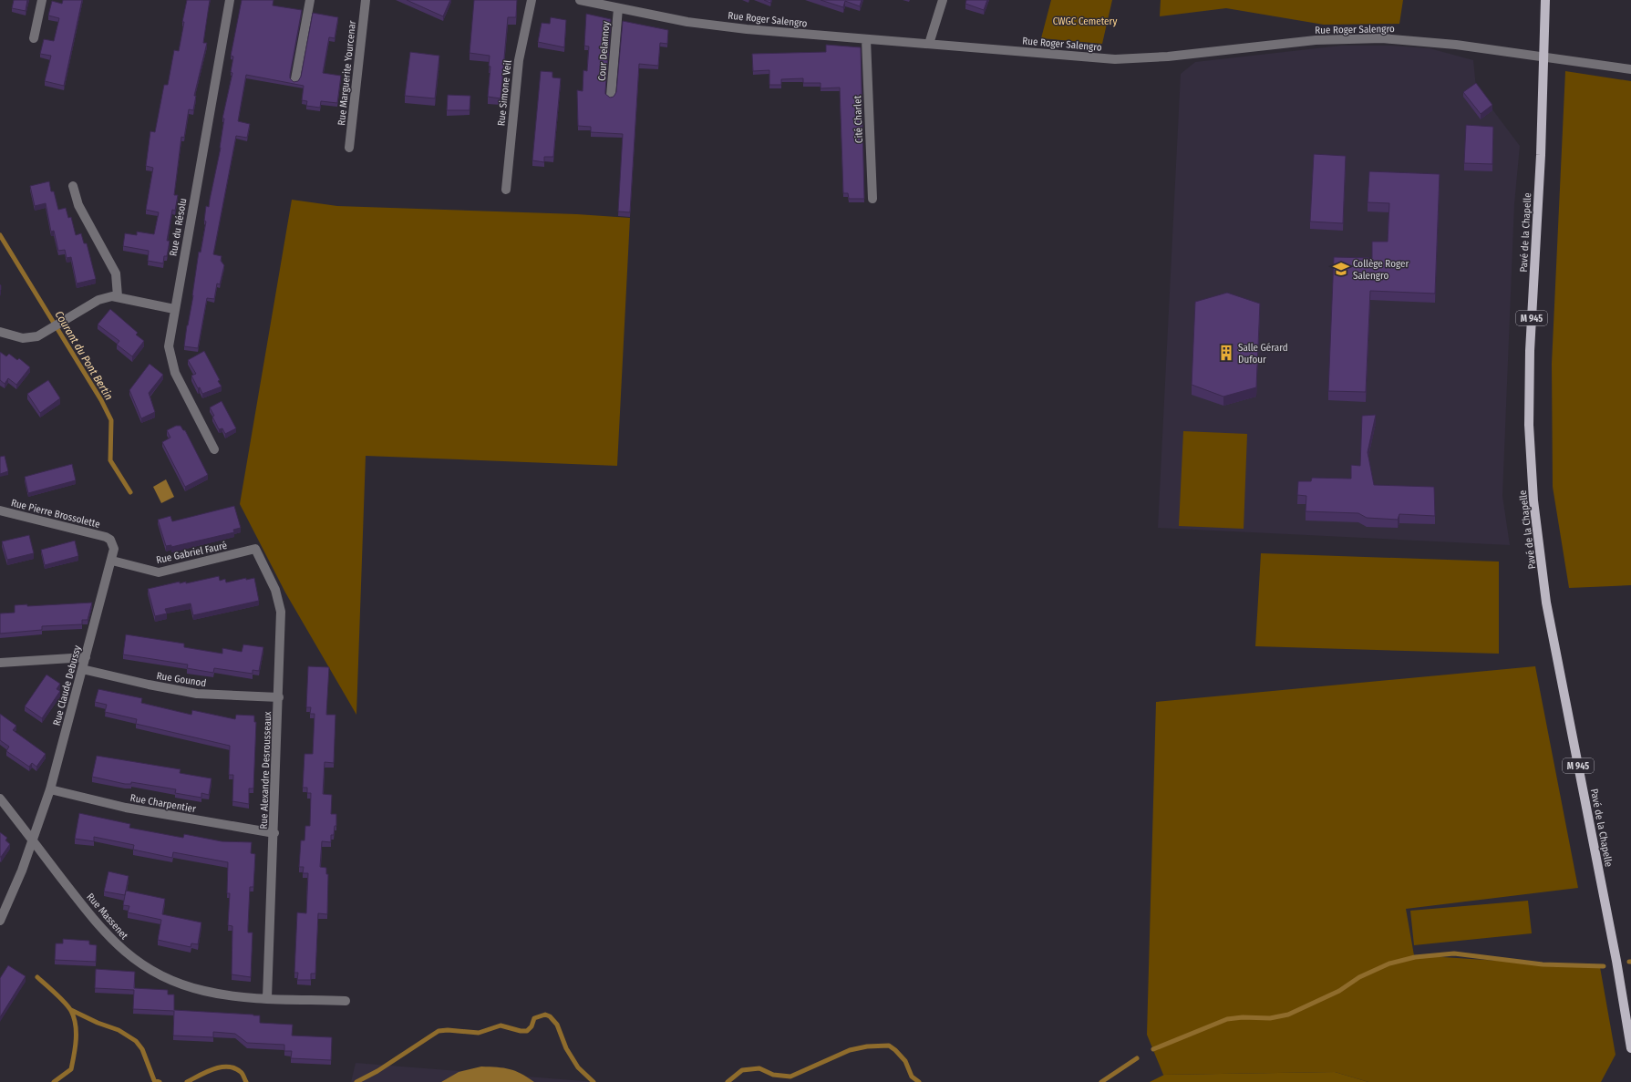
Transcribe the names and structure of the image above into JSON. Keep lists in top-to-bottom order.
{
  "streets": {
    "main road": ["Pavé de la Chapelle", "M 945"],
    "street": [
      "Rue Roger Salengro",
      "Cour Delannoy",
      "Rue Marguerite Yourcenar",
      "Rue Simone Veil",
      "Cité Charlet",
      "Rue du Résolu",
      "Rue Pierre Brossolette",
      "Rue Gabriel Fauré",
      "Rue Gounod",
      "Rue Claude Debussy",
      "Rue Alexandre Desrousseaux",
      "Rue Charpentier",
      "Rue Massenet"
    ]
  },
  "crossings": [
    ["Rue Roger Salengro", "Cour Delannoy"],
    ["Rue Roger Salengro", "Cité Charlet"],
    ["Rue Roger Salengro", "Pavé de la Chapelle"],
    ["Rue Pierre Brossolette", "Rue Claude Debussy"],
    ["Rue Gabriel Fauré", "Rue Claude Debussy"],
    ["Rue Gabriel Fauré", "Rue Alexandre Desrousseaux"],
    ["Rue Gounod", "Rue Claude Debussy"],
    ["Rue Gounod", "Rue Alexandre Desrousseaux"],
    ["Rue Claude Debussy", "Rue Charpentier"],
    ["Rue Claude Debussy", "Rue Massenet"],
    ["Rue Alexandre Desrousseaux", "Rue Charpentier"],
    ["Rue Alexandre Desrousseaux", "Rue Massenet"]
  ],
  "water": ["Courant du Pont Bertin"],
  "parks": ["CWGC Cemetery"],
  "places": {
    "school or university": ["Collège Roger Salengro"],
    "building": ["Salle Gérard Dufour"]
  }
}
